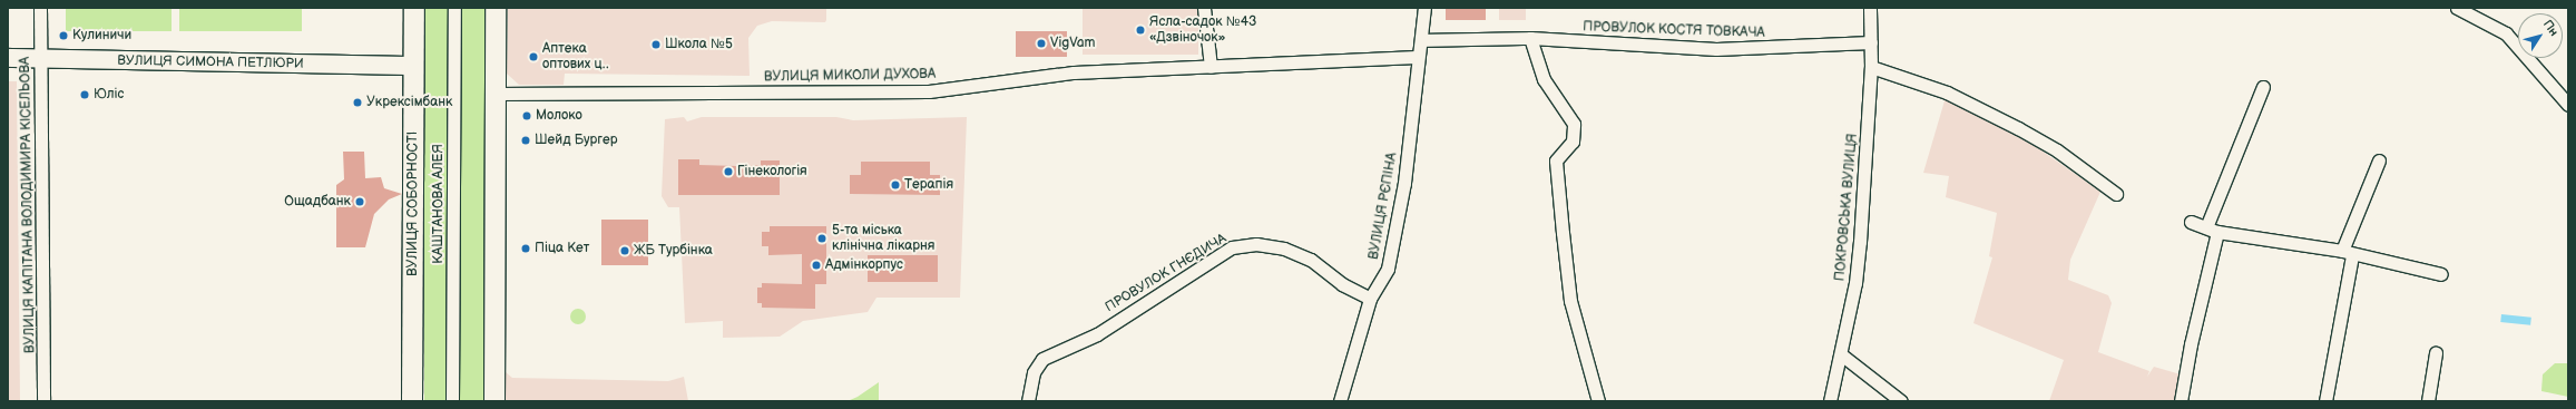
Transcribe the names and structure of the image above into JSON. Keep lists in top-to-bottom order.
{
  "streets": {
    "main road": ["ВУЛИЦЯ СОБОРНОСТІ"],
    "street": [
      "ПРОВУЛОК КОСТЯ ТОВКАЧА",
      "ВУЛИЦЯ СИМОНА ПЕТЛЮРИ",
      "ВУЛИЦЯ МИКОЛИ ДУХОВА",
      "КАШТАНОВА АЛЕЯ",
      "ВУЛИЦЯ КАПІТАНА ВОЛОДИМИРА КІСЕЛЬОВА",
      "ВУЛИЦЯ РЄПІНА",
      "ПОКРОВСЬКА ВУЛИЦЯ",
      "ПРОВУЛОК ГНЄДИЧА"
    ]
  },
  "crossings": [
    ["ПРОВУЛОК КОСТЯ ТОВКАЧА", "ВУЛИЦЯ РЄПІНА"],
    ["ПРОВУЛОК КОСТЯ ТОВКАЧА", "ПОКРОВСЬКА ВУЛИЦЯ"],
    ["ВУЛИЦЯ СИМОНА ПЕТЛЮРИ", "ВУЛИЦЯ СОБОРНОСТІ"],
    ["ВУЛИЦЯ СИМОНА ПЕТЛЮРИ", "ВУЛИЦЯ КАПІТАНА ВОЛОДИМИРА КІСЕЛЬОВА"],
    ["ВУЛИЦЯ МИКОЛИ ДУХОВА", "ВУЛИЦЯ РЄПІНА"],
    ["ВУЛИЦЯ РЄПІНА", "ПРОВУЛОК ГНЄДИЧА"]
  ],
  "places": [
    "Ясла-садок №43 «Дзвіночок»",
    "Кулиничи",
    "VigVam",
    "Школа №5",
    "Аптека оптових ц‥",
    "Юліс",
    "Укрексімбанк",
    "Молоко",
    "Шейд Бургер",
    "Гінекологія",
    "Терапія",
    "Ощадбанк",
    "5-та міська клінічна лікарня",
    "Піца Кет",
    "ЖБ Турбінка",
    "Адмінкорпус"
  ],
  "north": "top right"
}
